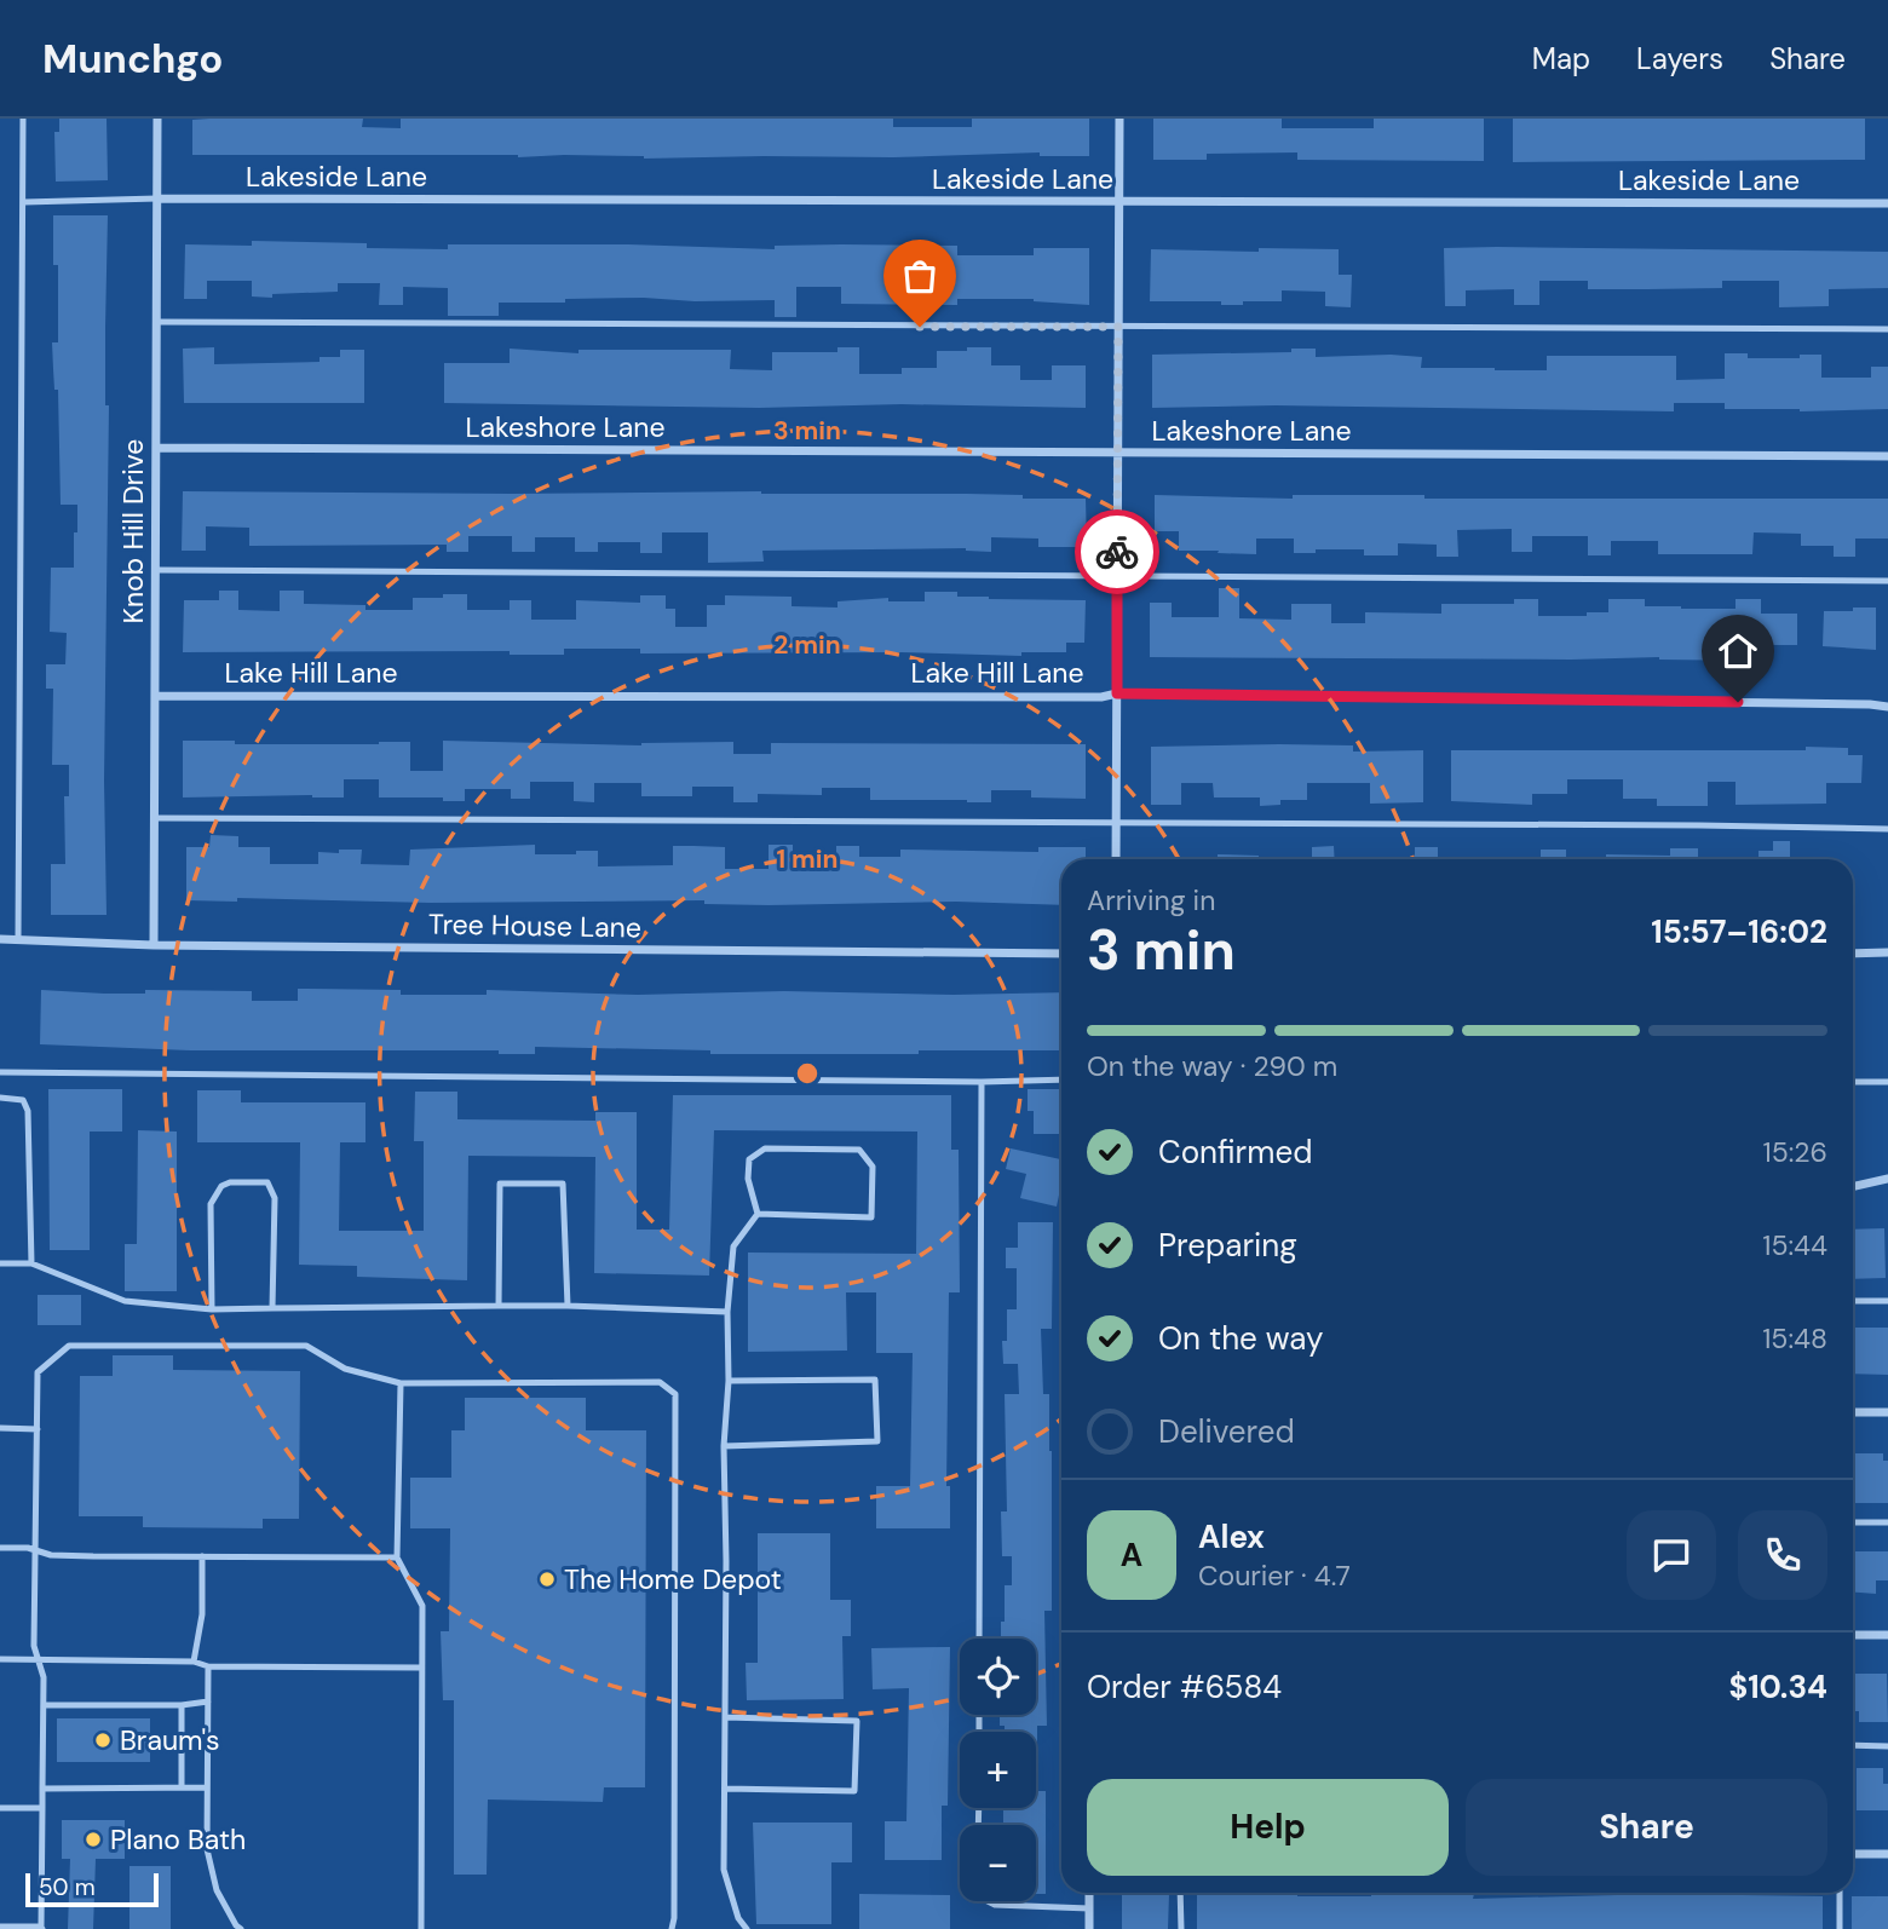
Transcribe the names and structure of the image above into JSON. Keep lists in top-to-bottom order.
{
  "streets": {
    "street": [
      "Lakeside Lane",
      "Lakeshore Lane",
      "Knob Hill Drive",
      "Lake Hill Lane",
      "Tree House Lane"
    ]
  },
  "crossings": [
    ["Lakeside Lane", "Knob Hill Drive"],
    ["Lakeshore Lane", "Knob Hill Drive"],
    ["Knob Hill Drive", "Lake Hill Lane"],
    ["Knob Hill Drive", "Tree House Lane"]
  ],
  "places": ["The Home Depot", "Braum's", "Plano Bath"],
  "scale_bar": "50 m",
  "page": {
    "header": "Munchgo",
    "nav": ["Map", "Layers", "Share"],
    "heading": ["3 min", "Arriving in", "15:57–16:02"],
    "panel": [
      "Alex",
      "Courier · 4.7",
      "Order #6584",
      "$10.34"
    ],
    "bar": "On the way · 290 m",
    "list": [
      ["Confirmed", "15:26"],
      ["Preparing", "15:44"],
      ["On the way", "15:48"],
      "Delivered"
    ],
    "round": "A",
    "map_buttons": ["+", "−"],
    "buttons": ["Help", "Share"],
    "scale": "50 m"
  },
  "rings": ["3 min", "2 min", "1 min"]
}
